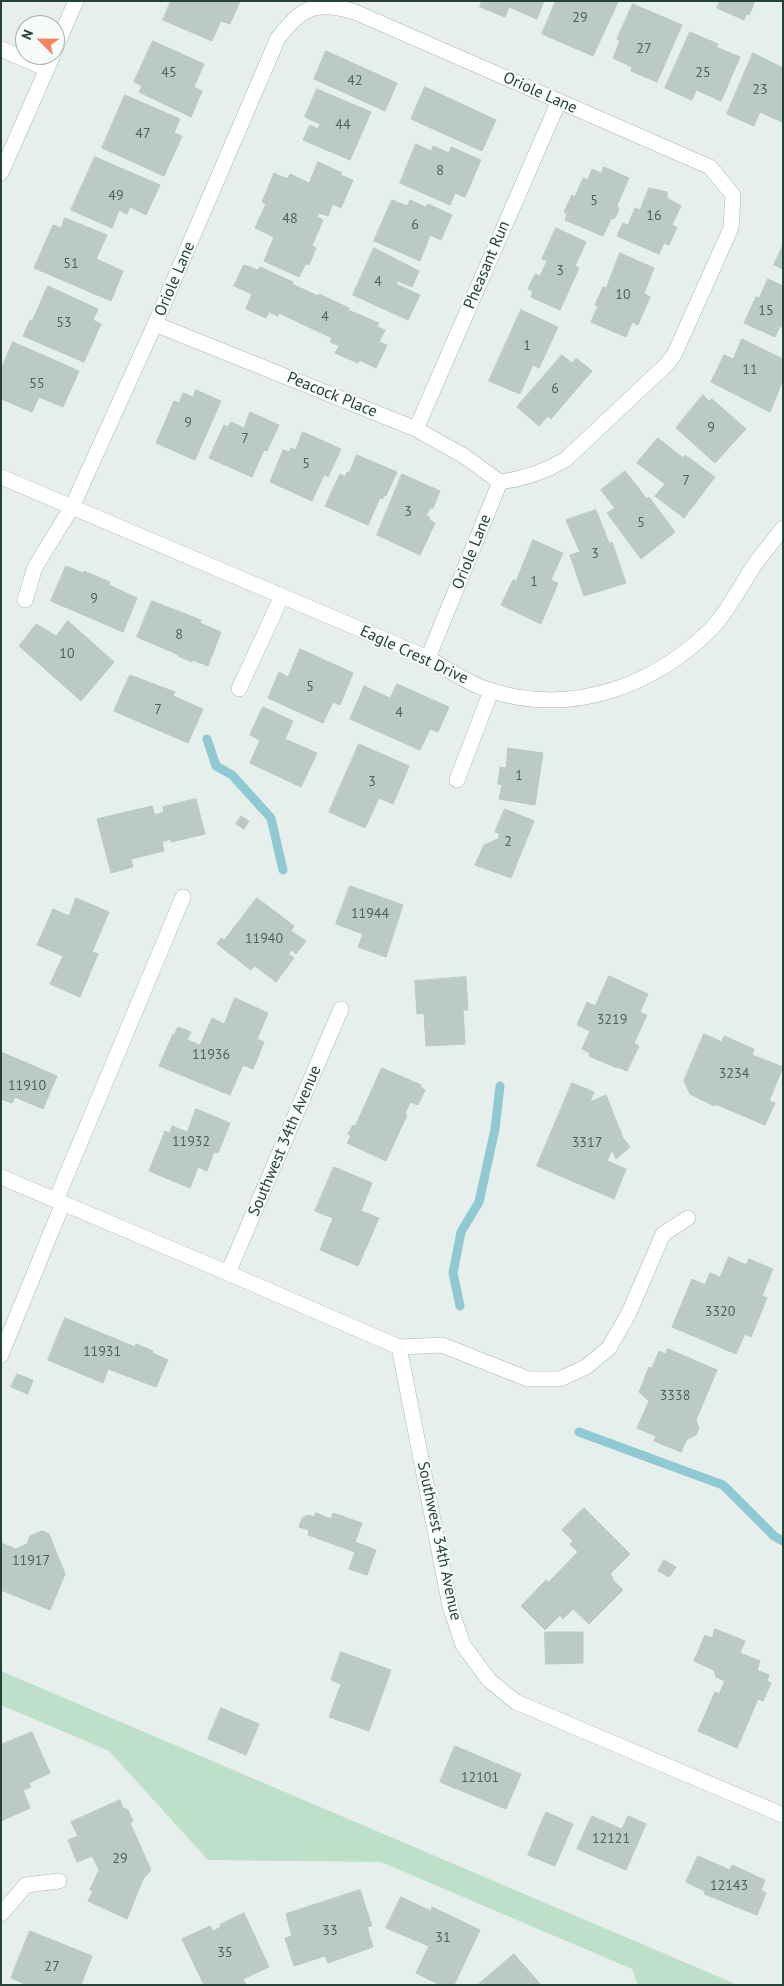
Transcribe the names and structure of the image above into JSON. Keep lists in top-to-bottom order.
{
  "streets": {
    "street": [
      "Oriole Lane",
      "Pheasant Run",
      "Peacock Place",
      "Eagle Crest Drive",
      "Southwest 34th Avenue"
    ]
  },
  "crossings": [
    ["Oriole Lane", "Pheasant Run"],
    ["Oriole Lane", "Peacock Place"],
    ["Oriole Lane", "Eagle Crest Drive"],
    ["Pheasant Run", "Peacock Place"]
  ],
  "house_numbers": [
    "29",
    "27",
    "45",
    "25",
    "42",
    "23",
    "44",
    "47",
    "8",
    "49",
    "5",
    "16",
    "48",
    "6",
    "51",
    "3",
    "4",
    "10",
    "15",
    "4",
    "53",
    "1",
    "11",
    "55",
    "6",
    "9",
    "9",
    "7",
    "5",
    "7",
    "3",
    "5",
    "3",
    "1",
    "9",
    "8",
    "10",
    "5",
    "7",
    "4",
    "1",
    "3",
    "2",
    "11944",
    "11940",
    "3219",
    "11936",
    "3234",
    "11910",
    "11932",
    "3317",
    "3320",
    "11931",
    "3338",
    "11917",
    "12101",
    "12121",
    "29",
    "12143",
    "33",
    "31",
    "35",
    "27"
  ],
  "north": "top left"
}
